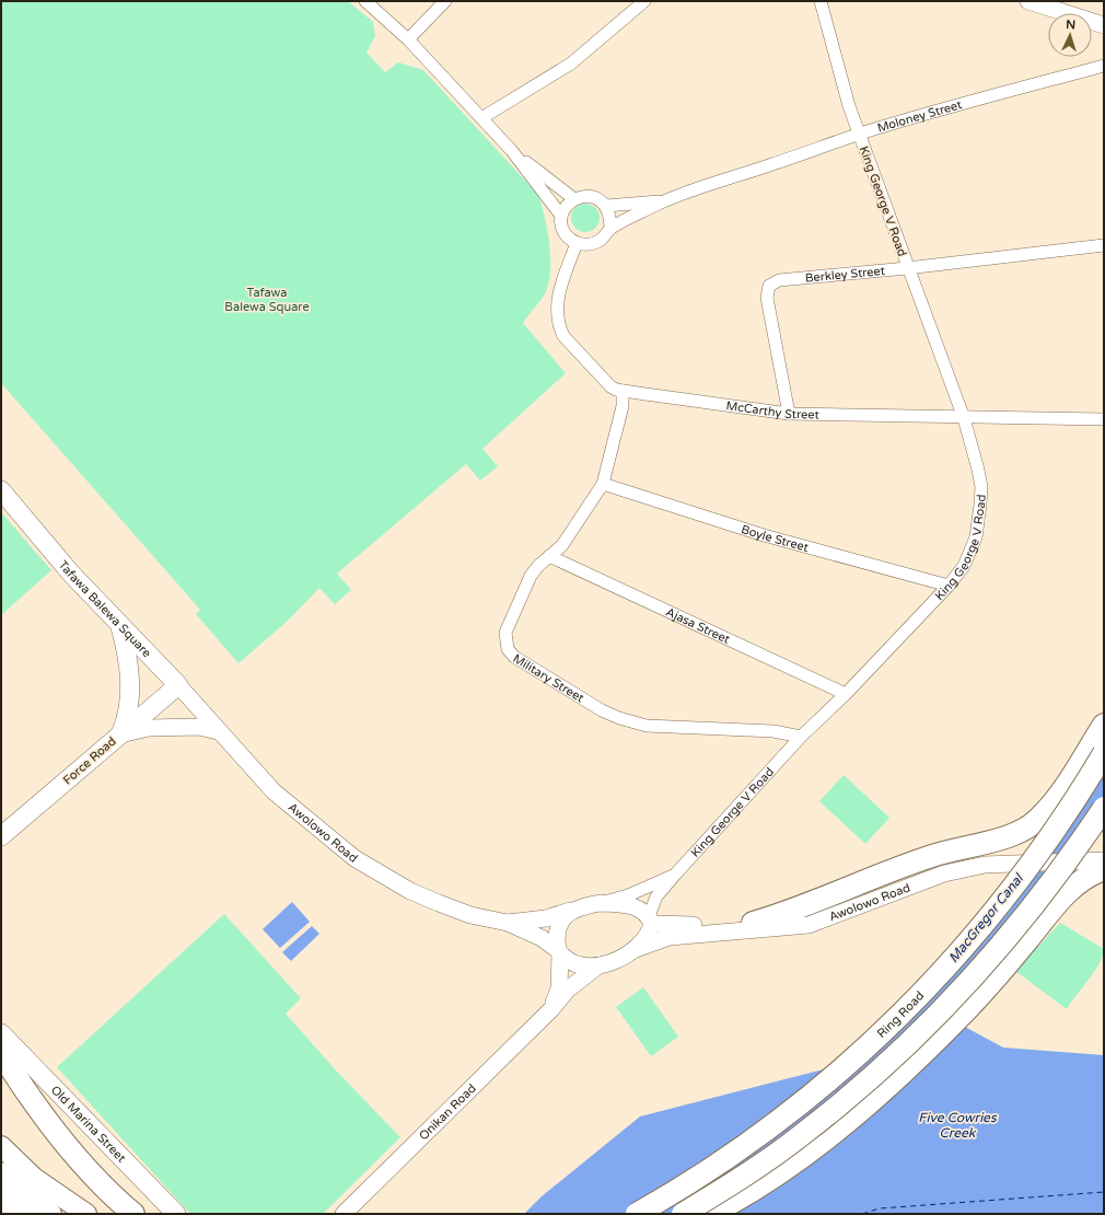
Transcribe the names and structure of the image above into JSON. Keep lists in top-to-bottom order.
{
  "streets": {
    "highway": ["Ring Road"],
    "main road": [
      "Tafawa Balewa Square",
      "Force Road",
      "Awolowo Road",
      "Onikan Road",
      "Old Marina Street"
    ],
    "street": [
      "Moloney Street",
      "King George V Road",
      "Berkley Street",
      "McCarthy Street",
      "Boyle Street",
      "Ajasa Street",
      "Military Street"
    ]
  },
  "crossings": [
    ["Moloney Street", "King George V Road"],
    ["Moloney Street", "McCarthy Street"],
    ["King George V Road", "Berkley Street"],
    ["King George V Road", "McCarthy Street"],
    ["King George V Road", "Boyle Street"],
    ["King George V Road", "Ajasa Street"],
    ["King George V Road", "Military Street"],
    ["King George V Road", "Awolowo Road"],
    ["King George V Road", "Onikan Road"],
    ["Berkley Street", "McCarthy Street"],
    ["McCarthy Street", "Military Street"],
    ["Boyle Street", "Military Street"],
    ["Tafawa Balewa Square", "Force Road"],
    ["Tafawa Balewa Square", "Awolowo Road"],
    ["Ajasa Street", "Military Street"],
    ["Force Road", "Awolowo Road"],
    ["Awolowo Road", "Onikan Road"]
  ],
  "water": ["MacGregor Canal", "Five Cowries Creek"],
  "parks": ["Tafawa Balewa Square"],
  "north": "top"
}
